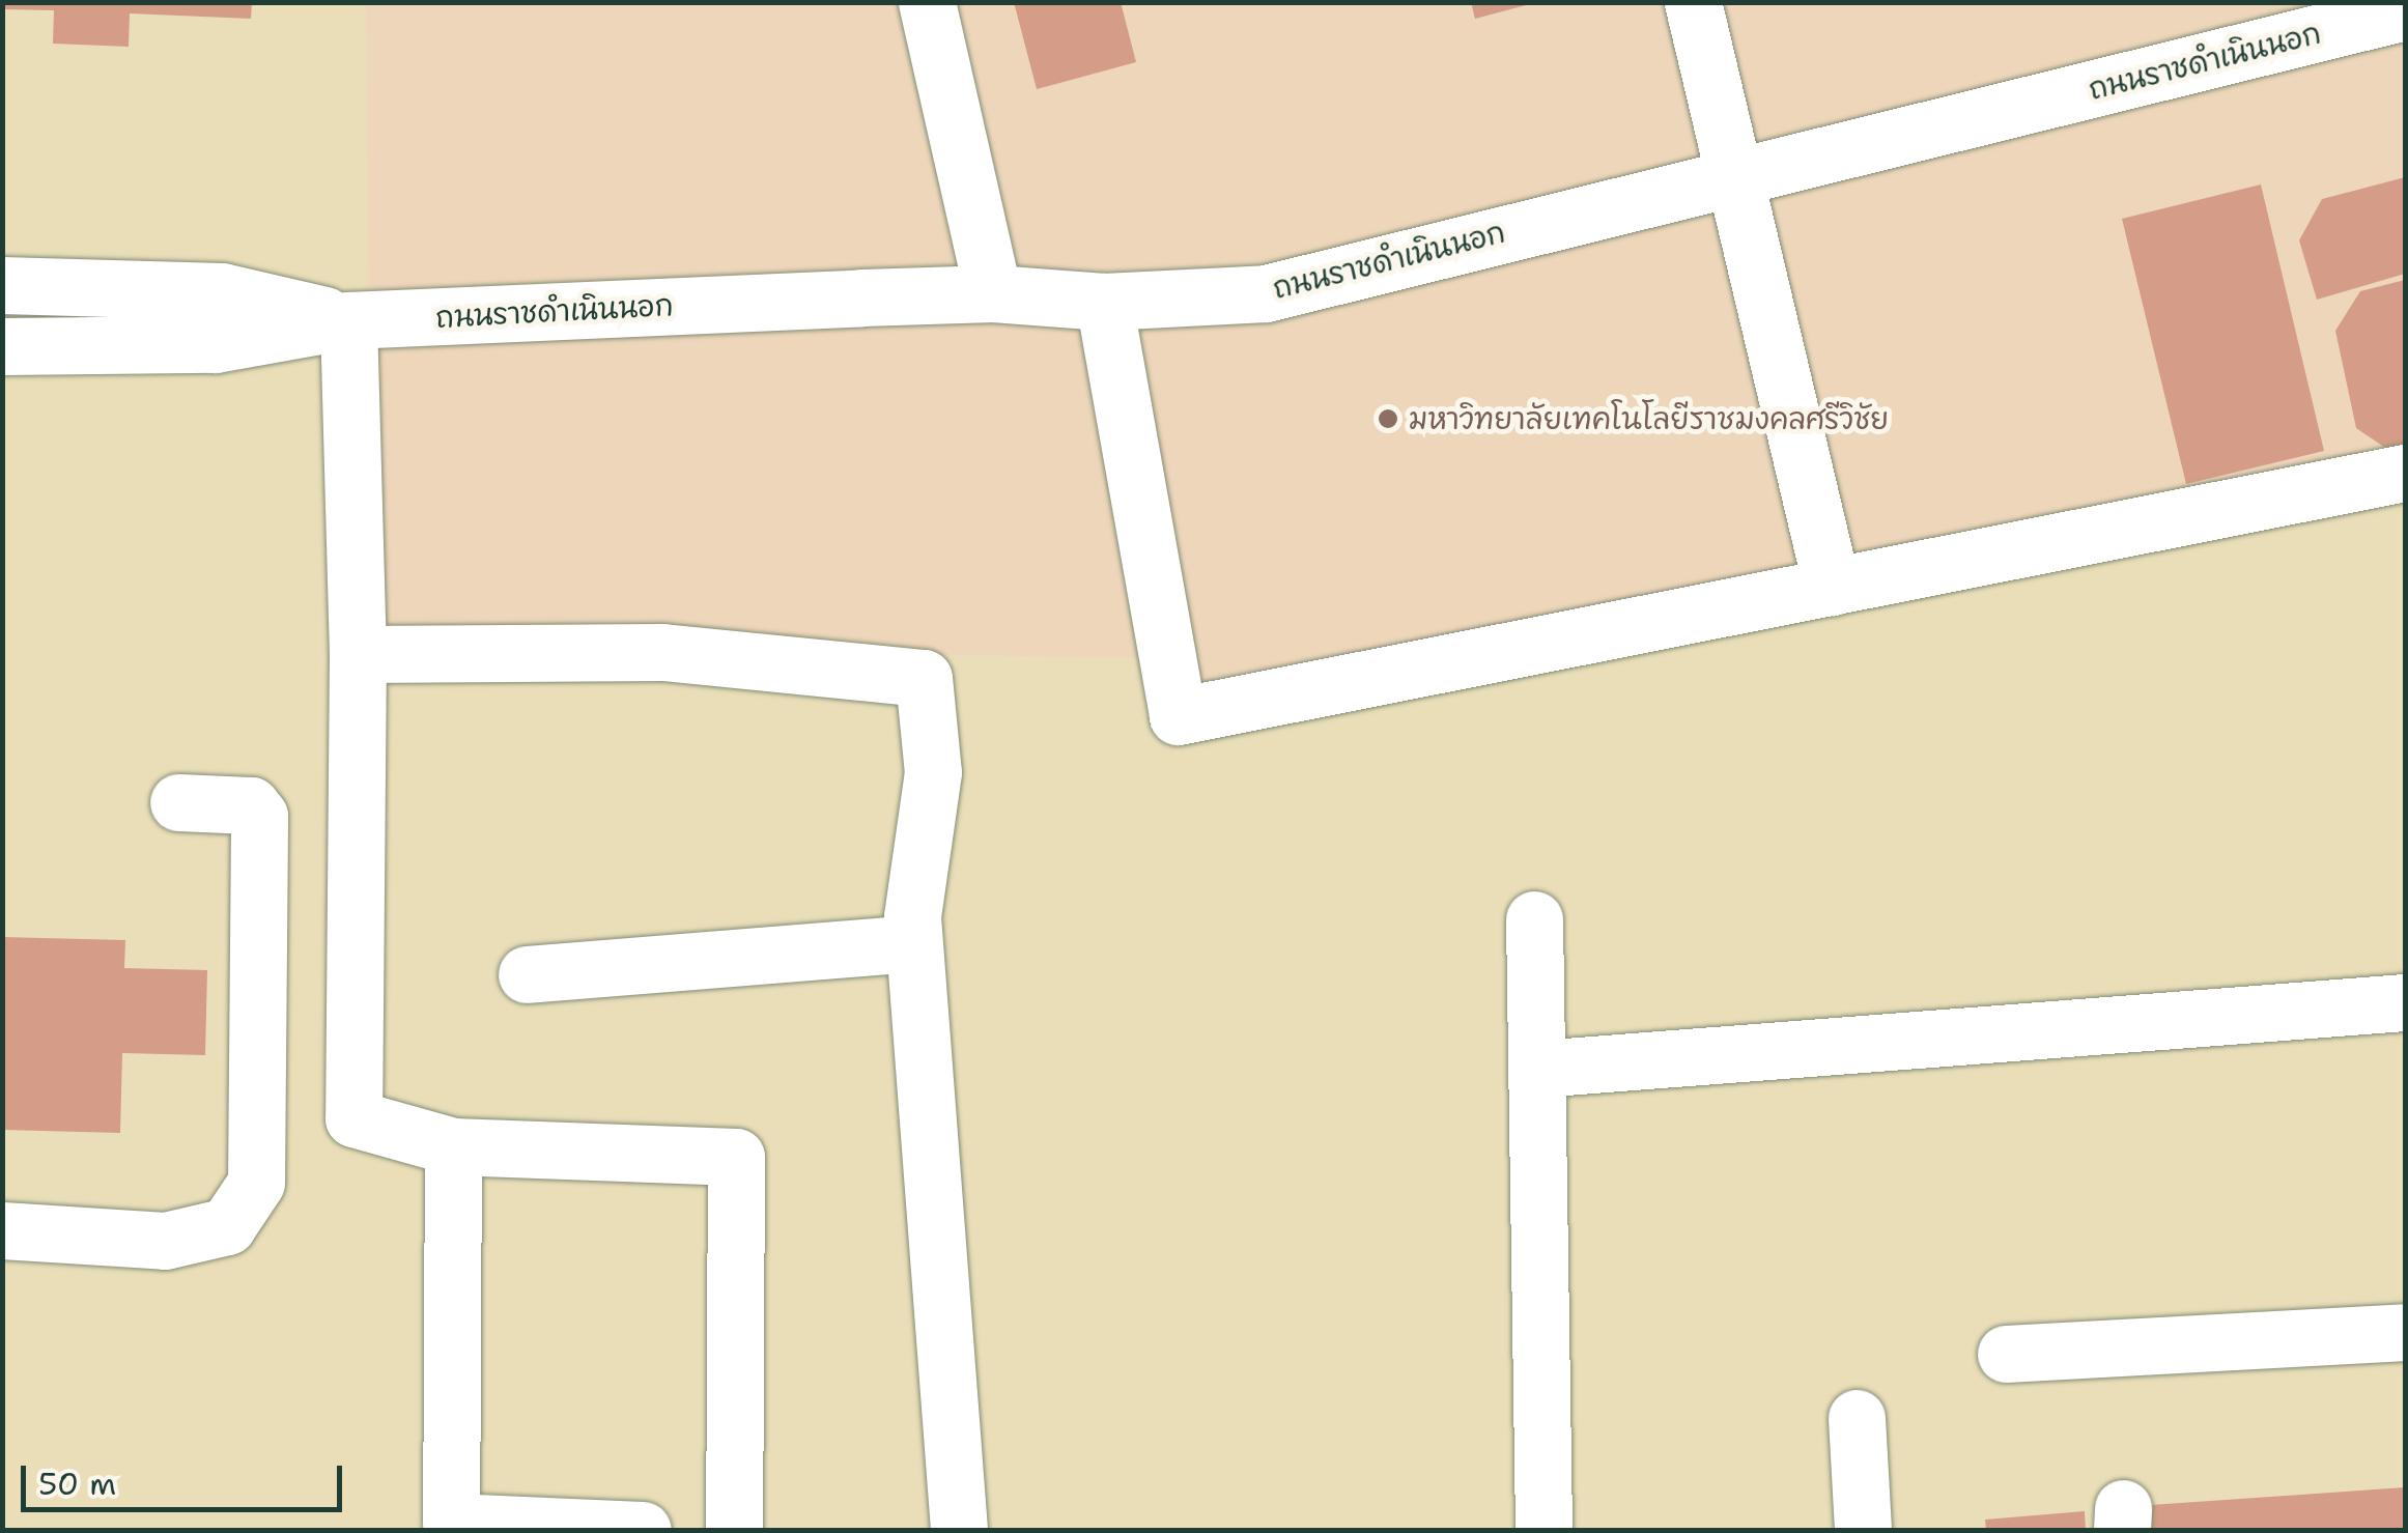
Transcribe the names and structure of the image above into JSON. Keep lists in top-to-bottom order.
{
  "streets": {
    "street": ["ถนนราชดำเนินนอก"]
  },
  "places": ["มหาวิทยาลัยเทคโนโลยีราชมงคลศรีวิชัย"],
  "scale_bar": "50 m"
}
